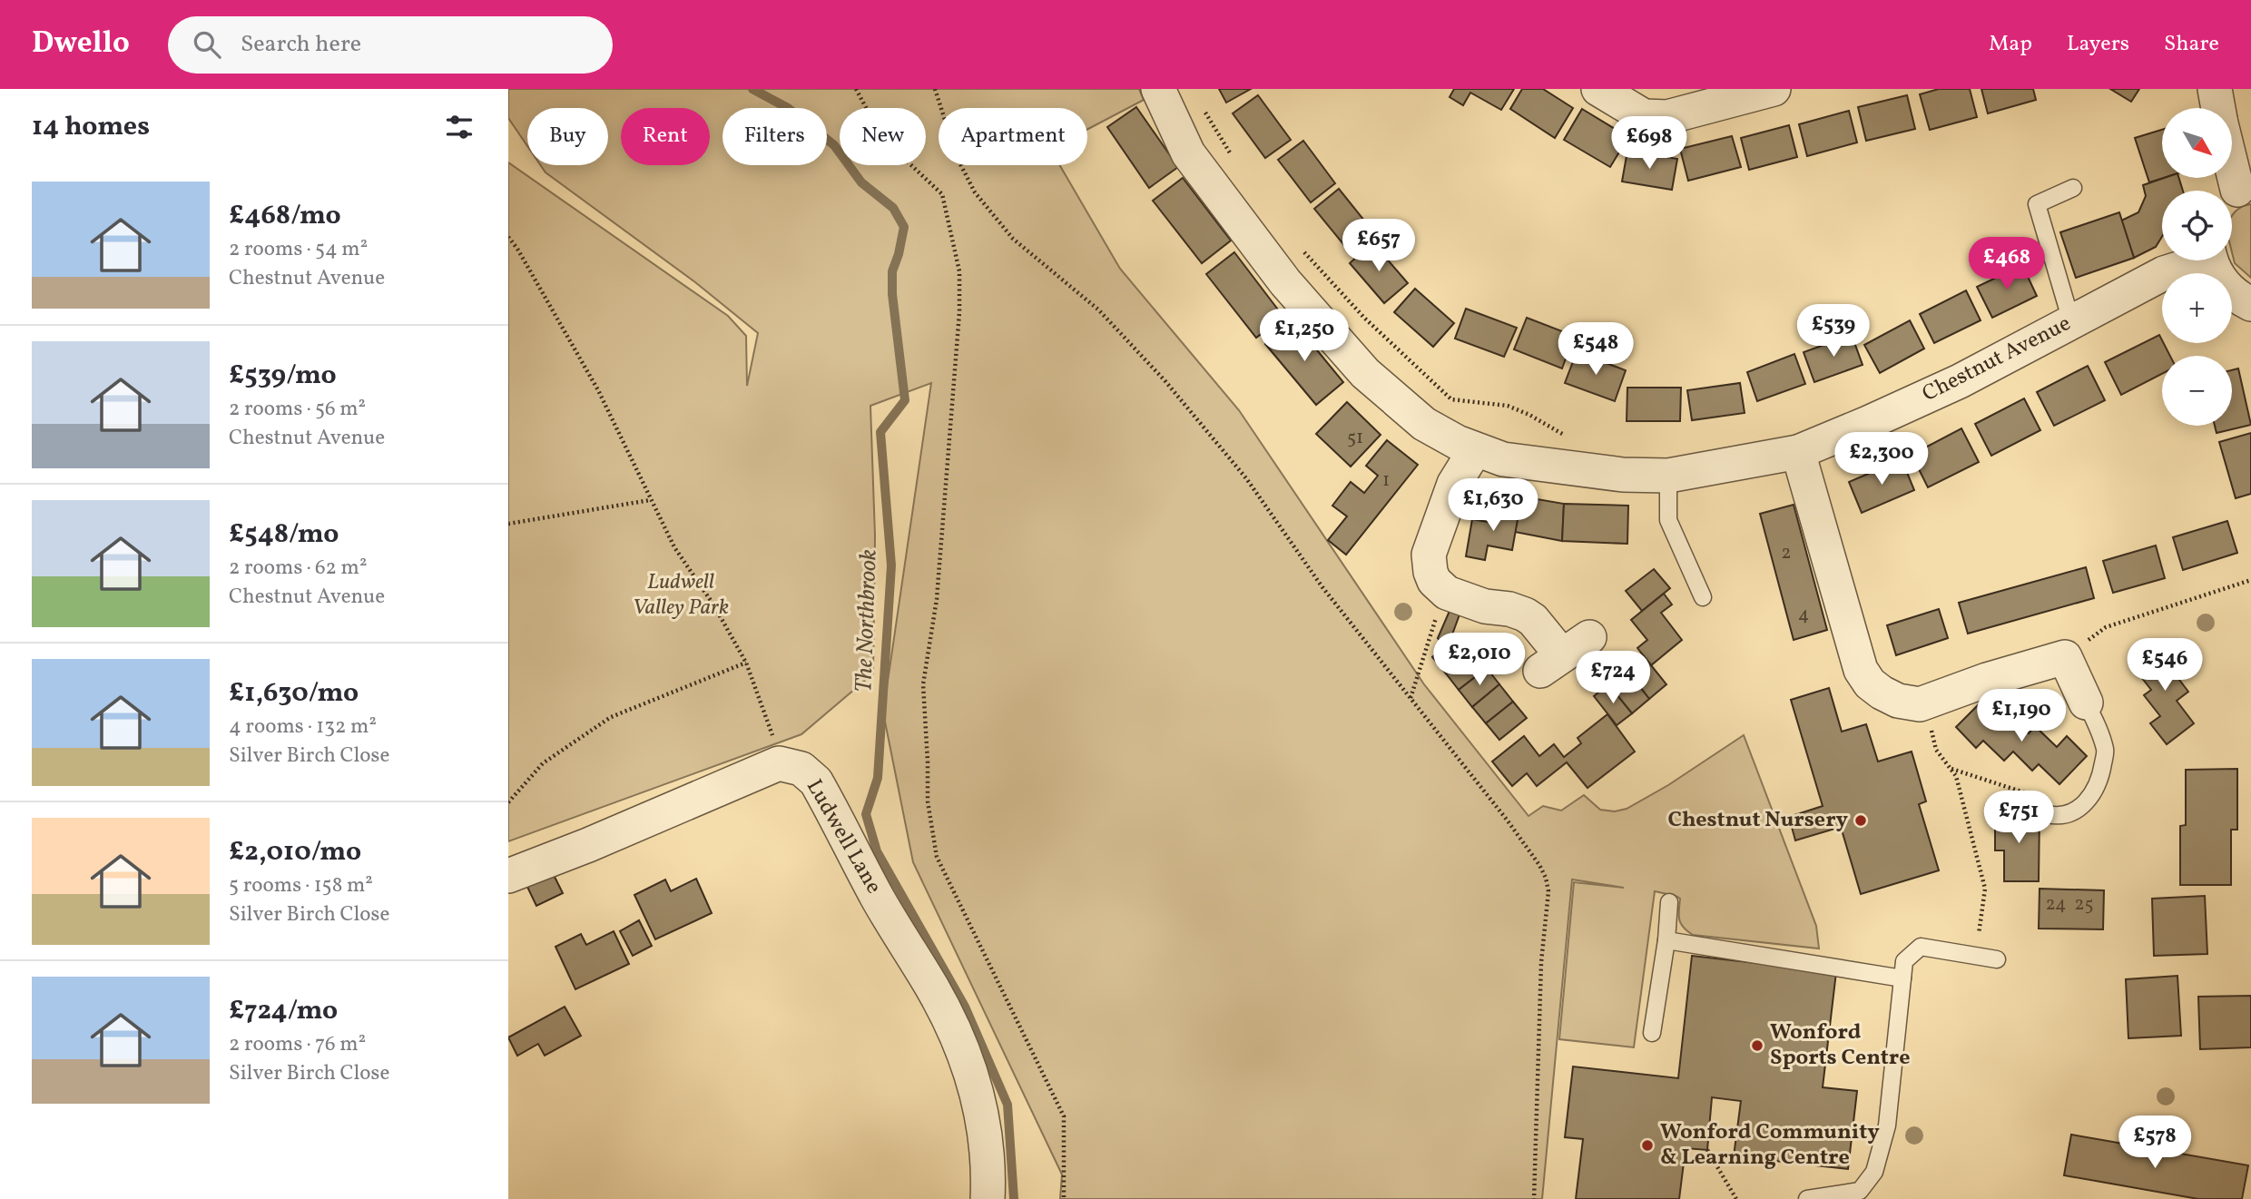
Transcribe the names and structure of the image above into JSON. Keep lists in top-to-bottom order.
{
  "streets": {
    "street": ["Chestnut Avenue", "Ludwell Lane"]
  },
  "water": ["The Northbrook"],
  "parks": ["Ludwell Valley Park"],
  "places": ["Chestnut Nursery", "Wonford Sports Centre", "Wonford Community & Learning Centre"],
  "house_numbers": [
    "51",
    "1",
    "2",
    "4",
    "24",
    "25"
  ],
  "north": "bottom right",
  "page": {
    "header": "Dwello",
    "search": "Search here",
    "nav": ["Map", "Layers", "Share"],
    "heading": "14 homes",
    "map_buttons": ["+", "−"],
    "chip": [
      "Buy",
      "Rent",
      "Filters",
      "New",
      "Apartment"
    ],
    "price": [
      "£698",
      "£657",
      "£468",
      "£539",
      "£1,250",
      "£548",
      "£2,300",
      "£1,630",
      "£2,010",
      "£546",
      "£724",
      "£1,190",
      "£751",
      "£578"
    ],
    "list": [
      {
        "name": "£468/mo",
        "note": "2 rooms · 54 m² · Chestnut Avenue"
      },
      {
        "name": "£539/mo",
        "note": "2 rooms · 56 m² · Chestnut Avenue"
      },
      {
        "name": "£548/mo",
        "note": "2 rooms · 62 m² · Chestnut Avenue"
      },
      {
        "name": "£1,630/mo",
        "note": "4 rooms · 132 m² · Silver Birch Close"
      },
      {
        "name": "£2,010/mo",
        "note": "5 rooms · 158 m² · Silver Birch Close"
      },
      {
        "name": "£724/mo",
        "note": "2 rooms · 76 m² · Silver Birch Close"
      }
    ]
  }
}
